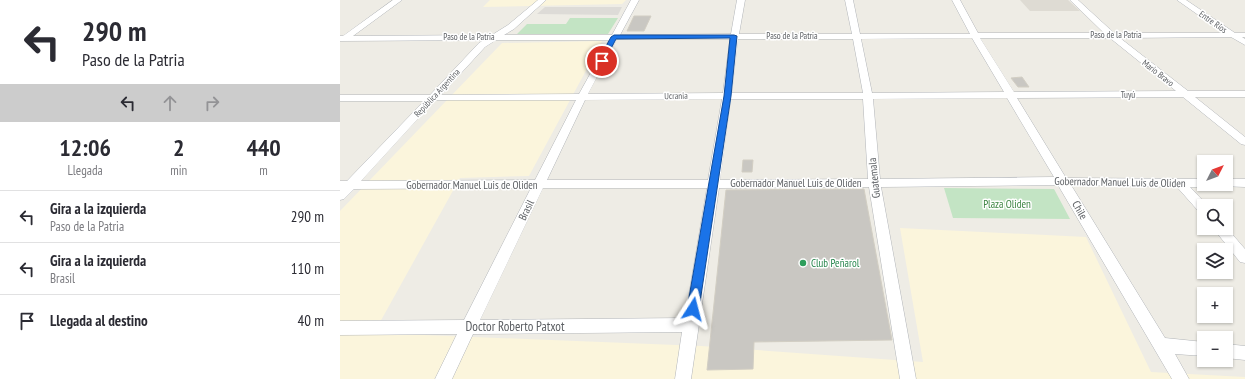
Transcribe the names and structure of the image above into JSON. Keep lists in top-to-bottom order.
{
  "streets": {
    "street": [
      "Entre Ríos",
      "Paso de la Patria",
      "Mario Bravo",
      "República Argentina",
      "Tuyú",
      "Ucrania",
      "Guatemala",
      "Gobernador Manuel Luis de Oliden",
      "Brasil",
      "Chile",
      "Doctor Roberto Patxot"
    ]
  },
  "crossings": [
    ["Entre Ríos", "Paso de la Patria"],
    ["Paso de la Patria", "Mario Bravo"],
    ["Paso de la Patria", "República Argentina"],
    ["Paso de la Patria", "Guatemala"],
    ["Paso de la Patria", "Brasil"],
    ["Paso de la Patria", "Chile"],
    ["Mario Bravo", "Tuyú"],
    ["República Argentina", "Ucrania"],
    ["República Argentina", "Gobernador Manuel Luis de Oliden"],
    ["Tuyú", "Ucrania"],
    ["Tuyú", "Chile"],
    ["Ucrania", "Guatemala"],
    ["Ucrania", "Brasil"],
    ["Ucrania", "Chile"],
    ["Guatemala", "Gobernador Manuel Luis de Oliden"],
    ["Gobernador Manuel Luis de Oliden", "Brasil"],
    ["Gobernador Manuel Luis de Oliden", "Chile"],
    ["Brasil", "Doctor Roberto Patxot"]
  ],
  "parks": ["Plaza Oliden"],
  "places": ["Club Peñarol"],
  "north": "top right",
  "page": {
    "turn": ["290 m", "Paso de la Patria"],
    "eta": [
      "12:06",
      "Llegada",
      "2",
      "min",
      "440",
      "m"
    ],
    "map_buttons": ["+", "−"],
    "list": [
      {
        "name": "Gira a la izquierda",
        "note": "Paso de la Patria",
        "value": "290 m"
      },
      {
        "name": "Gira a la izquierda",
        "note": "Brasil",
        "value": "110 m"
      },
      {
        "name": "Llegada al destino",
        "value": "40 m"
      }
    ]
  }
}
